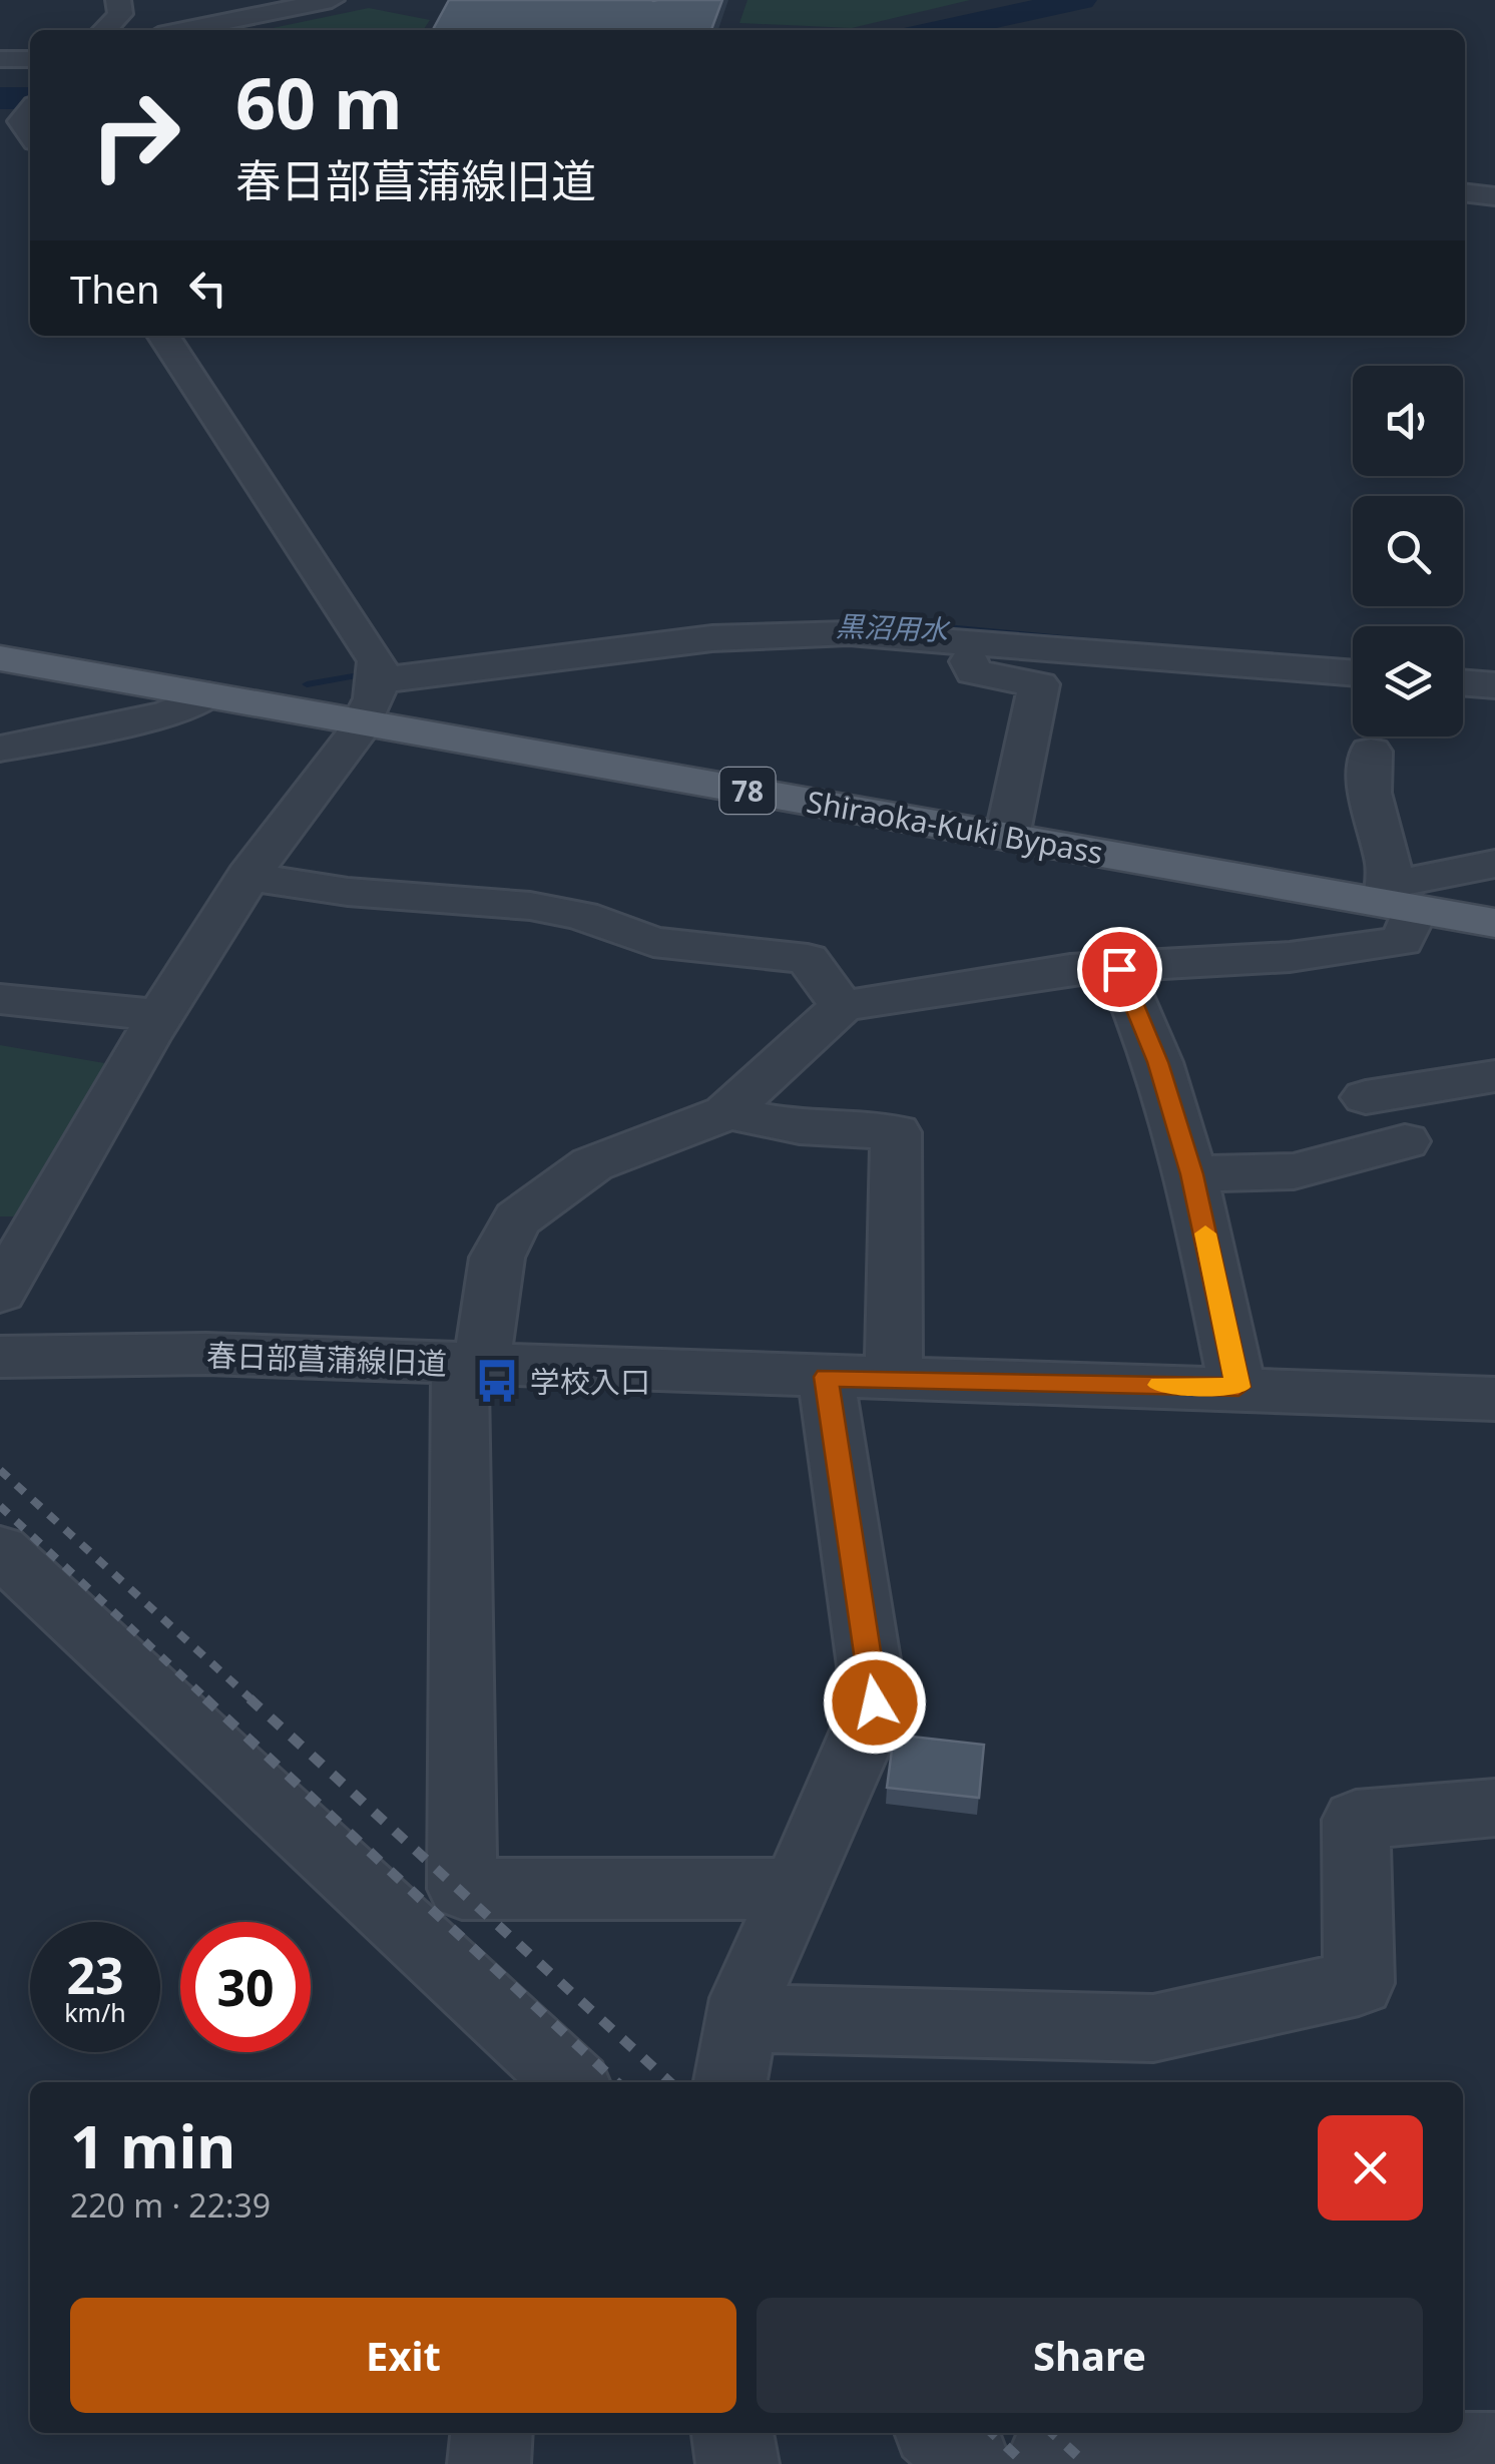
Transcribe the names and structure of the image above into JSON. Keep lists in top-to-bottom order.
{
  "streets": {
    "main road": ["78", "Shiraoka-Kuki Bypass"],
    "street": ["春日部菖蒲線旧道"]
  },
  "water": ["黒沼用水"],
  "places": {
    "bus stop": ["学校入口"]
  },
  "page": {
    "turn": ["60 m", "春日部菖蒲線旧道"],
    "then": "Then",
    "speed": "23 km/h",
    "limit": "30",
    "heading": ["1 min", "220 m · 22:39"],
    "buttons": ["Exit", "Share"]
  }
}
